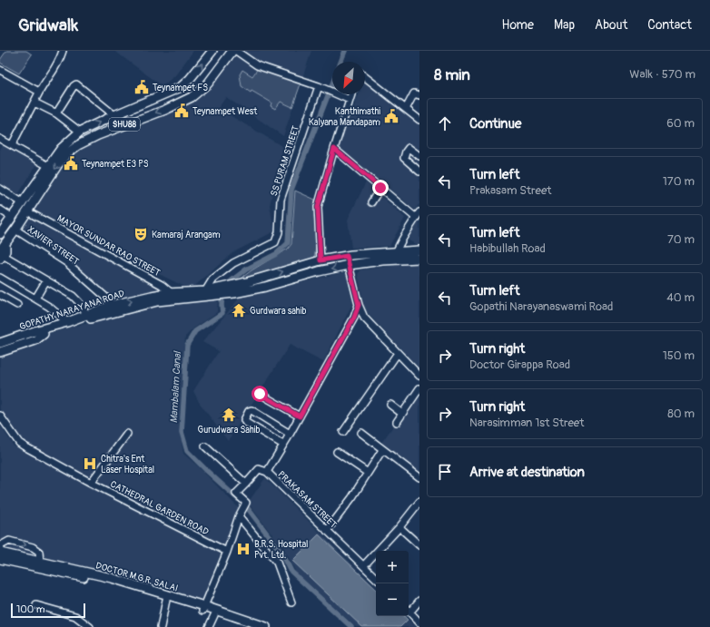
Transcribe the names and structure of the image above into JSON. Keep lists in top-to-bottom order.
{
  "streets": {
    "main road": ["SHU88", "GOPATHY NARAYANA ROAD", "DOCTOR M.G.R. SALAI"],
    "street": [
      "SS PURAM STREET",
      "XAVIER STREET",
      "MAYOR SUNDAR RAO STREET",
      "PRAKASAM STREET",
      "CATHEDRAL GARDEN ROAD"
    ]
  },
  "crossings": [
    ["SHU88", "XAVIER STREET"],
    ["SHU88", "MAYOR SUNDAR RAO STREET"],
    ["SS PURAM STREET", "GOPATHY NARAYANA ROAD"],
    ["XAVIER STREET", "GOPATHY NARAYANA ROAD"],
    ["MAYOR SUNDAR RAO STREET", "GOPATHY NARAYANA ROAD"]
  ],
  "water": ["Mambalam Canal"],
  "places": {
    "public building": [
      "Teynampet FS",
      "Teynampet West",
      "Kanthimathi Kalyana Mandapam",
      "Teynampet E3 PS"
    ],
    "theatre": ["Kamaraj Arangam"],
    "temple": ["Gurdwara sahib", "Gurudwara Sahib"],
    "hospital": ["Chitra's Ent Laser Hospital", "B.R.S. Hospital Pvt. Ltd."]
  },
  "scale_bar": "100 m",
  "north": "bottom left",
  "page": {
    "header": "Gridwalk",
    "nav": [
      "Home",
      "Map",
      "About",
      "Contact"
    ],
    "heading": ["8 min", "Walk · 570 m"],
    "list": [
      ["Continue", "60 m"],
      ["Turn left", "Prakasam Street", "170 m"],
      ["Turn left", "Habibullah Road", "70 m"],
      ["Turn left", "Gopathi Narayanaswami Road", "40 m"],
      ["Turn right", "Doctor Girappa Road", "150 m"],
      ["Turn right", "Narasimman 1st Street", "80 m"],
      "Arrive at destination"
    ],
    "map_buttons": ["+", "−"],
    "scale": "100 m"
  }
}
